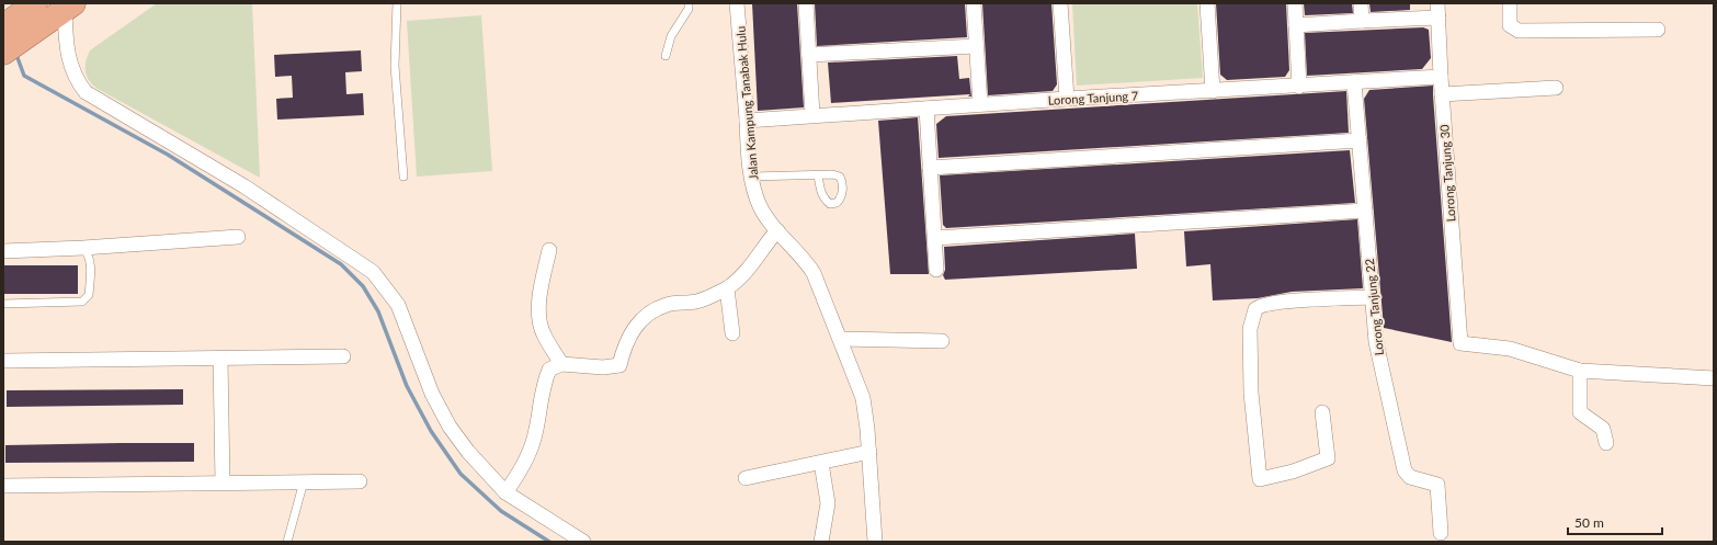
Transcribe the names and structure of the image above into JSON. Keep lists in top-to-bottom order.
{
  "streets": {
    "street": [
      "Lorong Tanjung 7",
      "Jalan Kampung Tanabak Hulu",
      "Lorong Tanjung 30",
      "Lorong Tanjung 22"
    ]
  },
  "crossings": [
    ["Lorong Tanjung 7", "Jalan Kampung Tanabak Hulu"],
    ["Lorong Tanjung 7", "Lorong Tanjung 30"],
    ["Lorong Tanjung 7", "Lorong Tanjung 22"]
  ],
  "scale_bar": "50 m"
}
